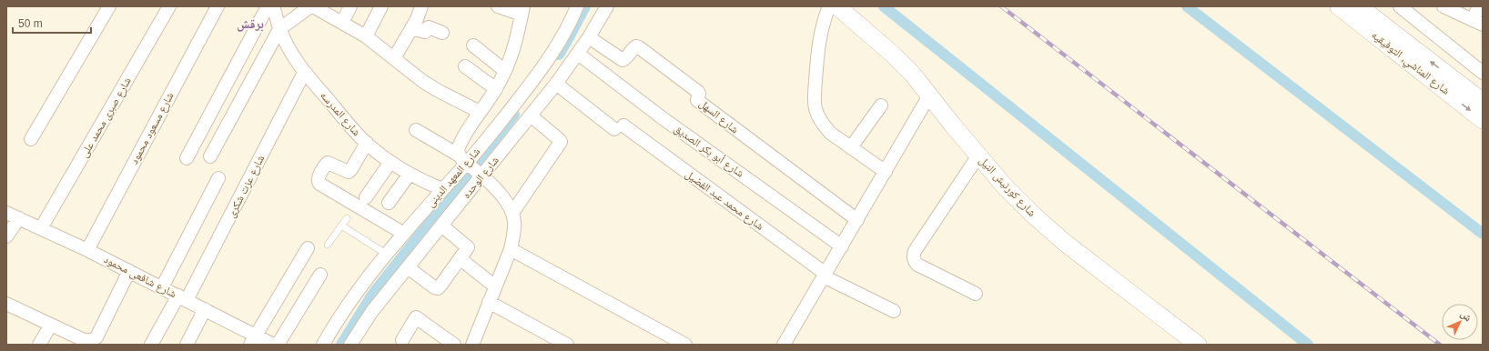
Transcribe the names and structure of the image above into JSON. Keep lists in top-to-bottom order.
{
  "streets": {
    "main road": ["شارع المناشي, التوفيقيه", "شارع كورنيش النيل"],
    "street": [
      "شارع المدرسه",
      "شارع السهل",
      "شارع صبرى محمد على",
      "شارع مسعود محمود",
      "شارع أبو بكر الصديق",
      "شارع المعهد الدينى",
      "شارع الوحده",
      "شارع عزت شكرى",
      "شارع محمد عبد الفضيل",
      "شارع شافعى محمود"
    ]
  },
  "crossings": [
    ["شارع المدرسه", "شارع المعهد الدينى"],
    ["شارع المدرسه", "شارع عزت شكرى"],
    ["شارع السهل", "شارع الوحده"],
    ["شارع صبرى محمد على", "شارع شافعى محمود"],
    ["شارع مسعود محمود", "شارع شافعى محمود"],
    ["شارع أبو بكر الصديق", "شارع الوحده"],
    ["شارع الوحده", "شارع محمد عبد الفضيل"],
    ["شارع عزت شكرى", "شارع شافعى محمود"]
  ],
  "districts": ["برقش"],
  "scale_bar": "50 m",
  "north": "top right"
}
